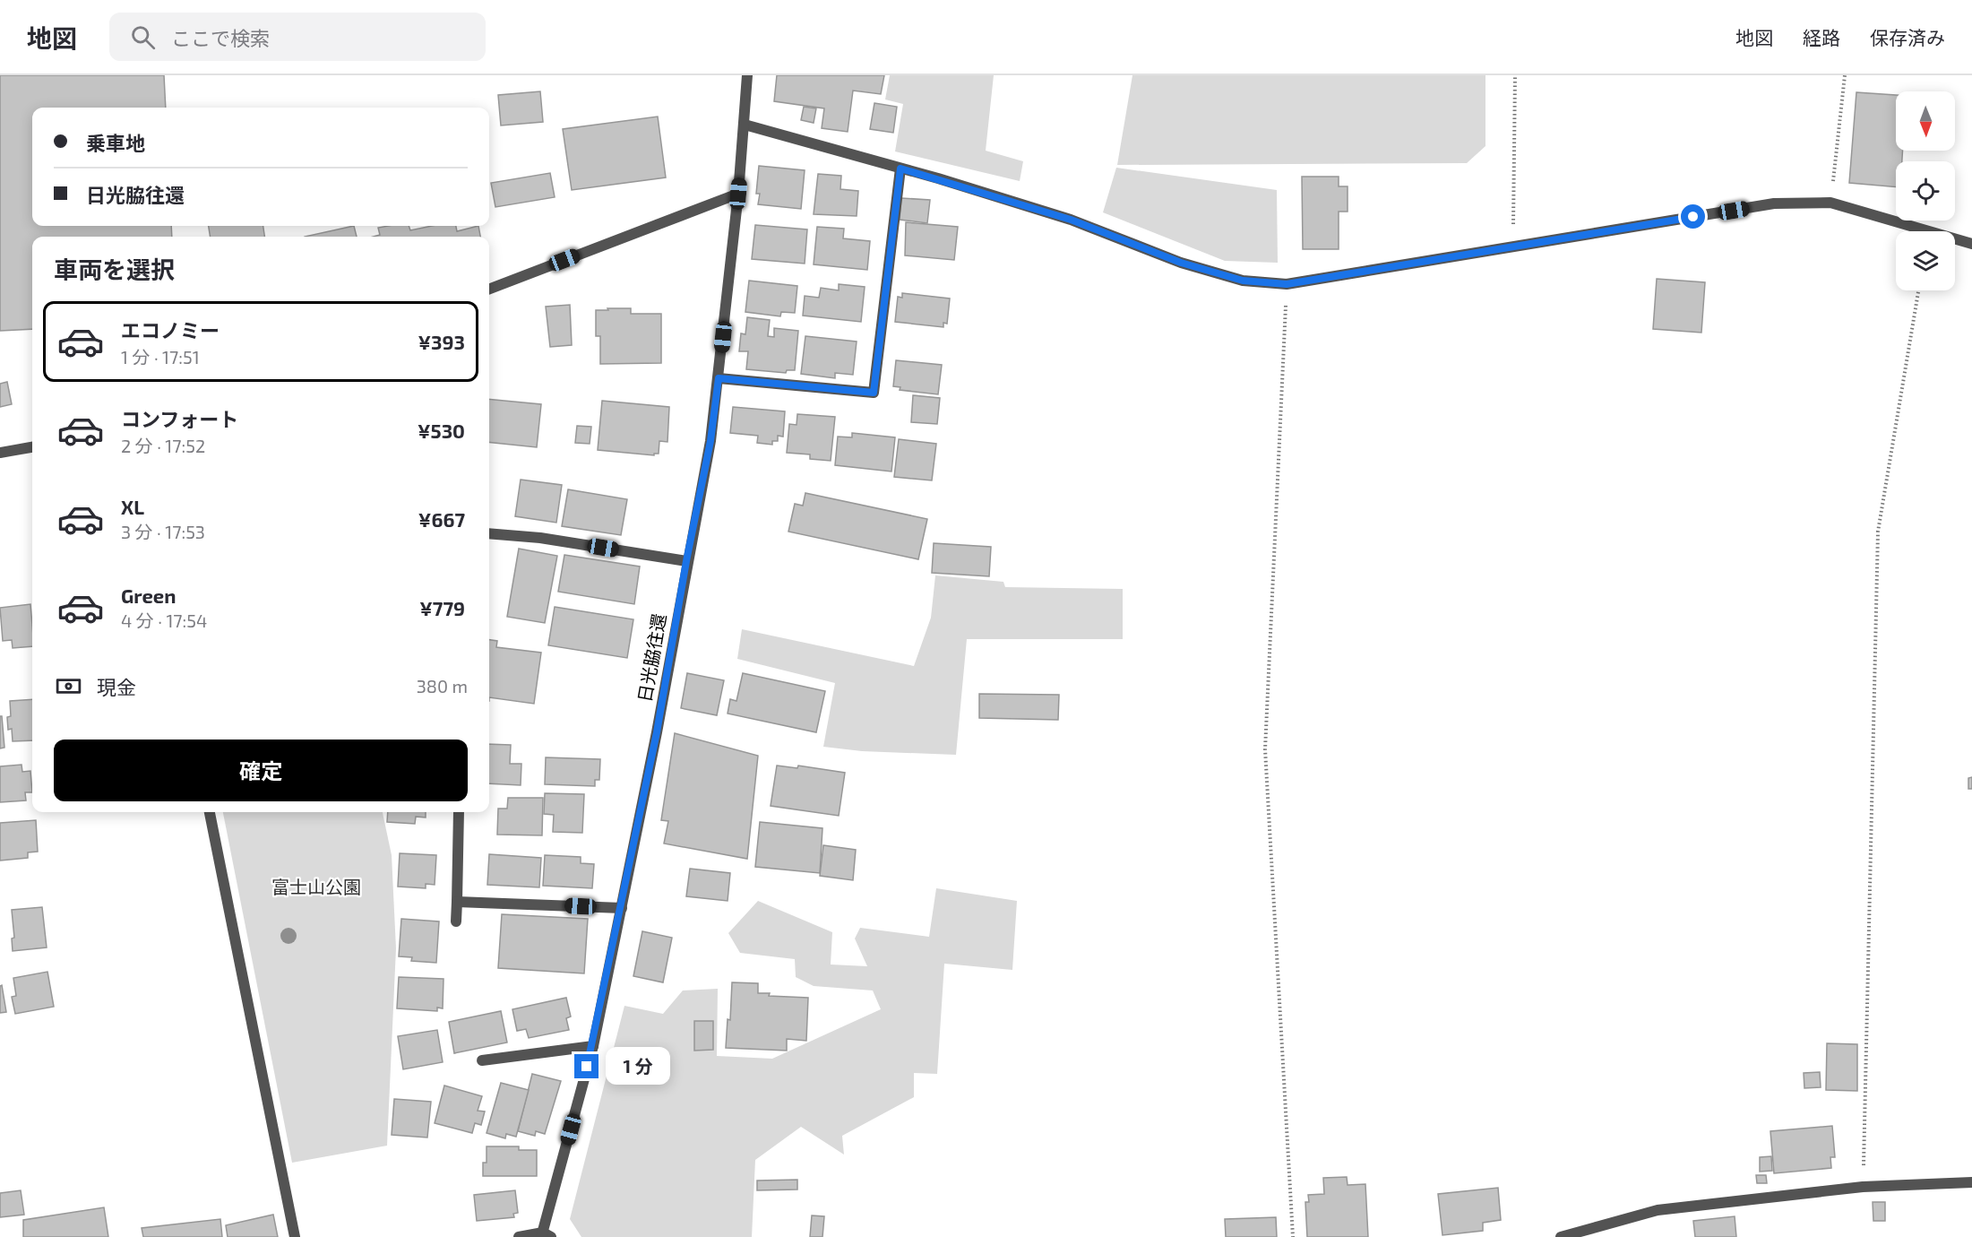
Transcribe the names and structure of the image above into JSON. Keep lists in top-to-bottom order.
{
  "streets": {
    "street": ["日光脇往還"]
  },
  "parks": ["富士山公園"],
  "north": "bottom",
  "page": {
    "header": "地図",
    "search": "ここで検索",
    "nav": ["地図", "経路", "保存済み"],
    "banner": ["乗車地", "日光脇往還"],
    "heading": "車両を選択",
    "list": [
      {
        "name": "エコノミー",
        "note": "1 分 · 17:51",
        "value": "¥393"
      },
      {
        "name": "コンフォート",
        "note": "2 分 · 17:52",
        "value": "¥530"
      },
      {
        "name": "XL",
        "note": "3 分 · 17:53",
        "value": "¥667"
      },
      {
        "name": "Green",
        "note": "4 分 · 17:54",
        "value": "¥779"
      }
    ],
    "pay": ["現金", "380 m"],
    "buttons": "確定",
    "bubble": "1 分"
  }
}
